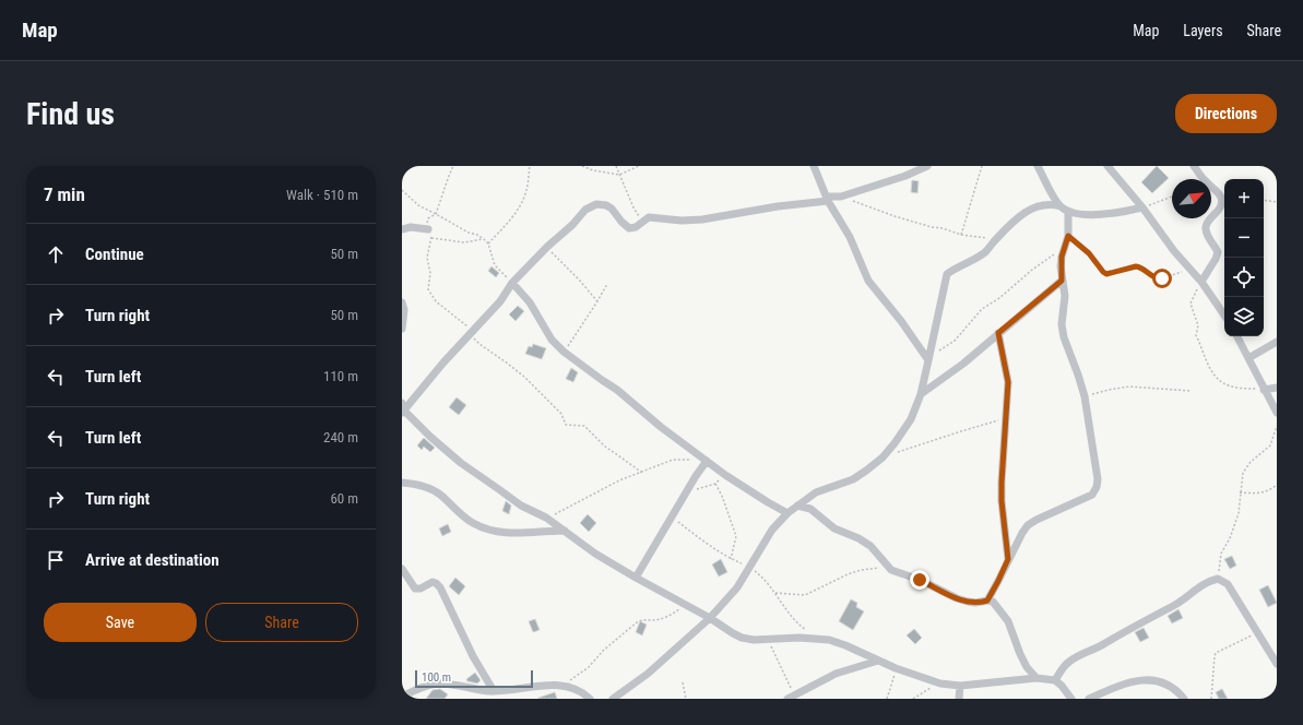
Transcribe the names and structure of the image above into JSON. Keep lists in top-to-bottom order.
{
  "scale_bar": "100 m",
  "north": "top right",
  "page": {
    "header": "Map",
    "nav": ["Map", "Layers", "Share"],
    "buttons": [
      "Directions",
      ["Save", "Share"]
    ],
    "title": "Find us",
    "heading": ["7 min", "Walk · 510 m"],
    "map_buttons": ["+", "−"],
    "list": [
      ["Continue", "50 m"],
      ["Turn right", "50 m"],
      ["Turn left", "110 m"],
      ["Turn left", "240 m"],
      ["Turn right", "60 m"],
      "Arrive at destination"
    ],
    "scale": "100 m"
  }
}
